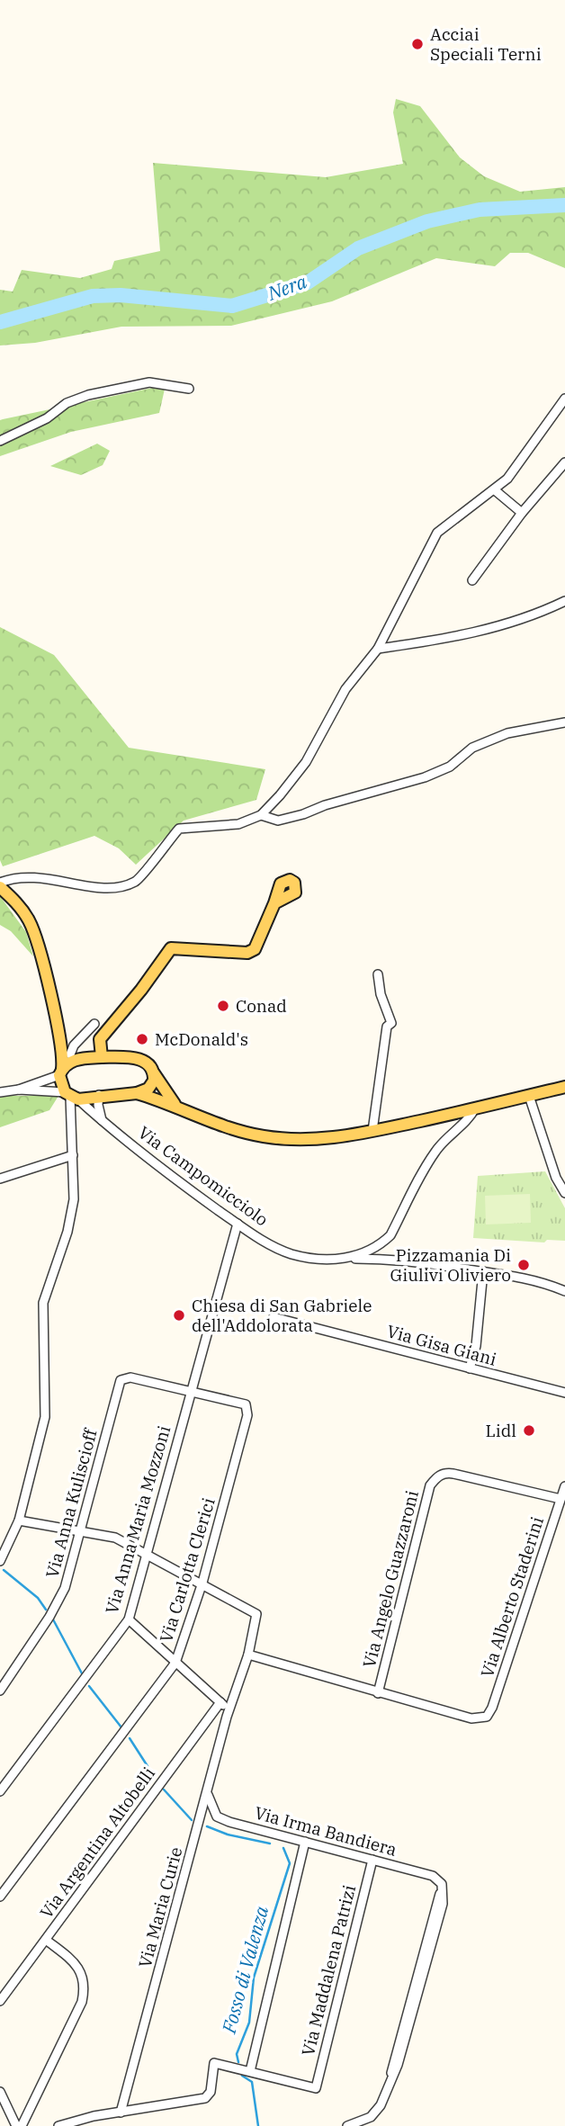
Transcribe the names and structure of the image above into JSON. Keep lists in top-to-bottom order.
{
  "streets": {
    "street": [
      "Via Campomicciolo",
      "Via Gisa Giani",
      "Via Anna Kuliscioff",
      "Via Anna Maria Mozzoni",
      "Via Carlotta Clerici",
      "Via Angelo Guazzaroni",
      "Via Alberto Staderini",
      "Via Irma Bandiera",
      "Via Argentina Altobelli",
      "Via Maria Curie",
      "Via Maddalena Patrizi"
    ]
  },
  "crossings": [
    ["Via Campomicciolo", "Via Anna Maria Mozzoni"],
    ["Via Anna Kuliscioff", "Via Anna Maria Mozzoni"],
    ["Via Anna Kuliscioff", "Via Carlotta Clerici"],
    ["Via Anna Maria Mozzoni", "Via Carlotta Clerici"],
    ["Via Carlotta Clerici", "Via Maria Curie"],
    ["Via Angelo Guazzaroni", "Via Alberto Staderini"],
    ["Via Irma Bandiera", "Via Maria Curie"],
    ["Via Irma Bandiera", "Via Maddalena Patrizi"]
  ],
  "water": ["Nera", "Fosso di Valenza"],
  "places": [
    "Acciai Speciali Terni",
    "Conad",
    "McDonald's",
    "Pizzamania Di Giulivi Oliviero",
    "Chiesa di San Gabriele dell'Addolorata",
    "Lidl"
  ]
}
